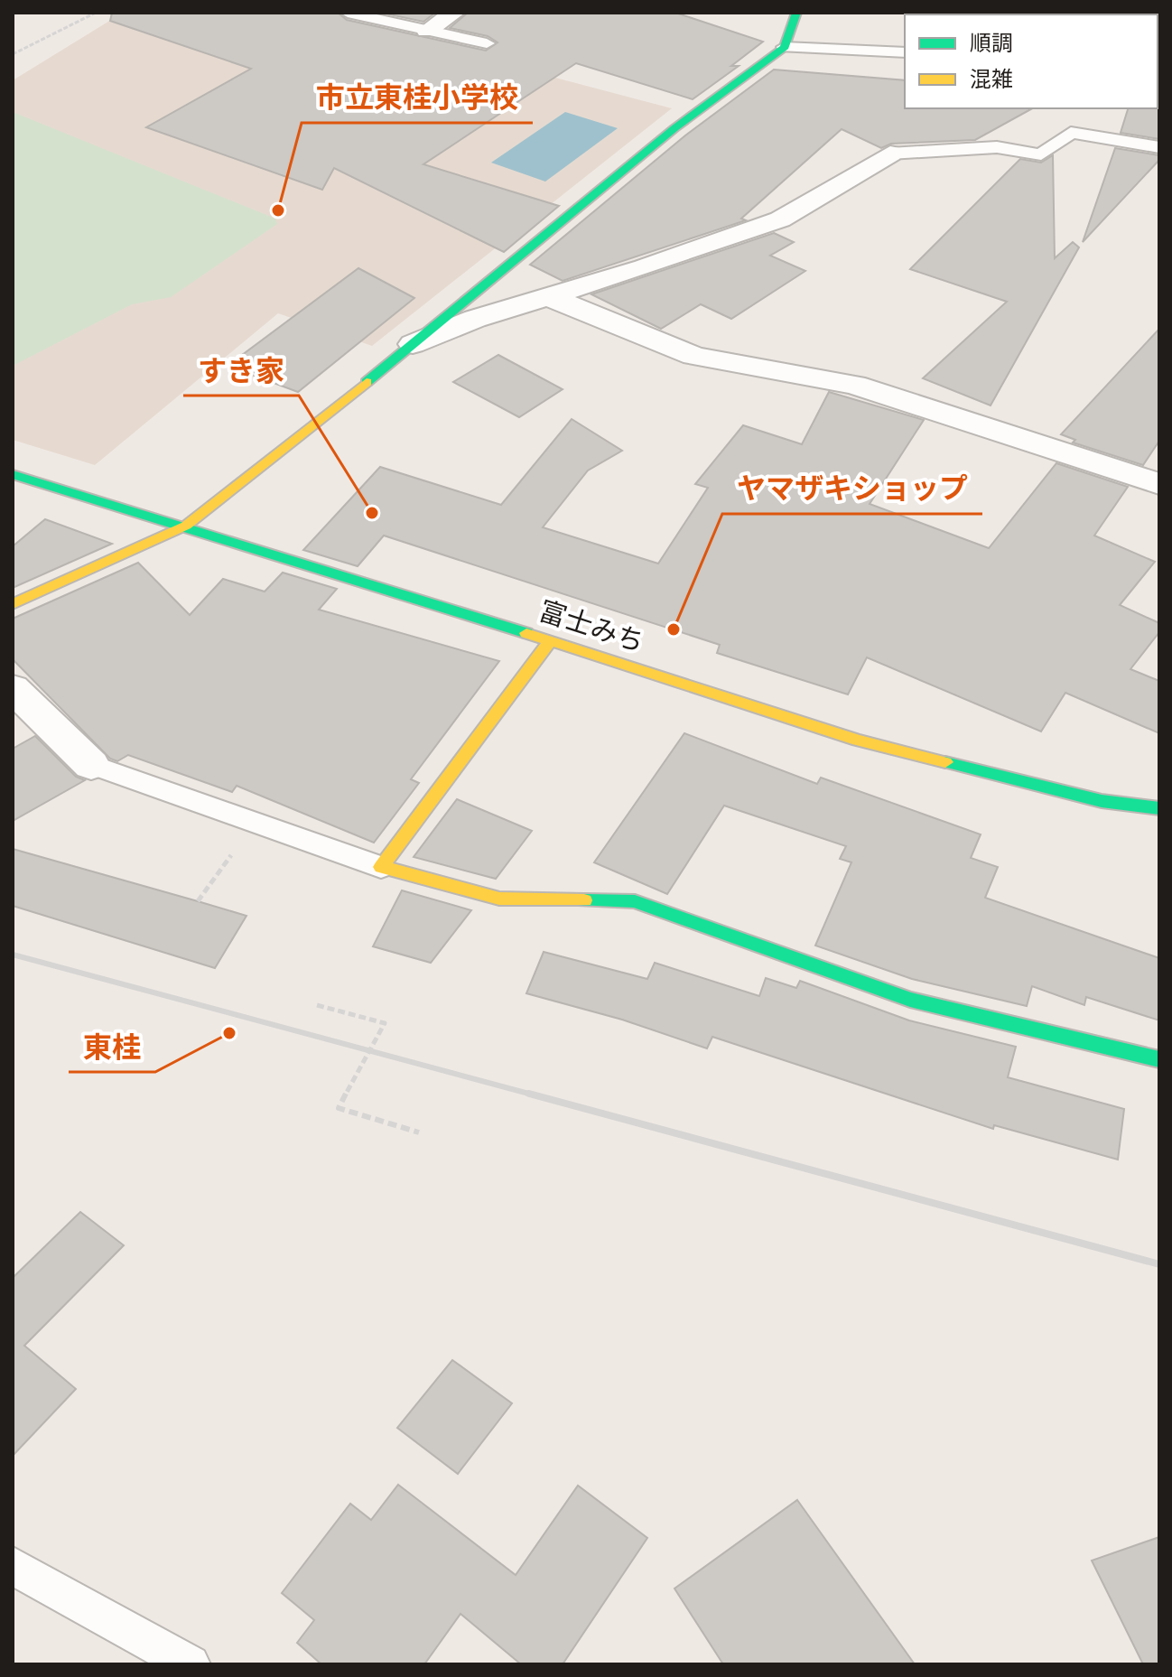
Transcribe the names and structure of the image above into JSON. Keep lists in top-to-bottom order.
{
  "streets": {
    "main road": ["富士みち"]
  },
  "places": [
    "市立東桂小学校",
    "すき家",
    "ヤマザキショップ",
    "東桂"
  ],
  "legend": ["順調", "混雑"]
}
